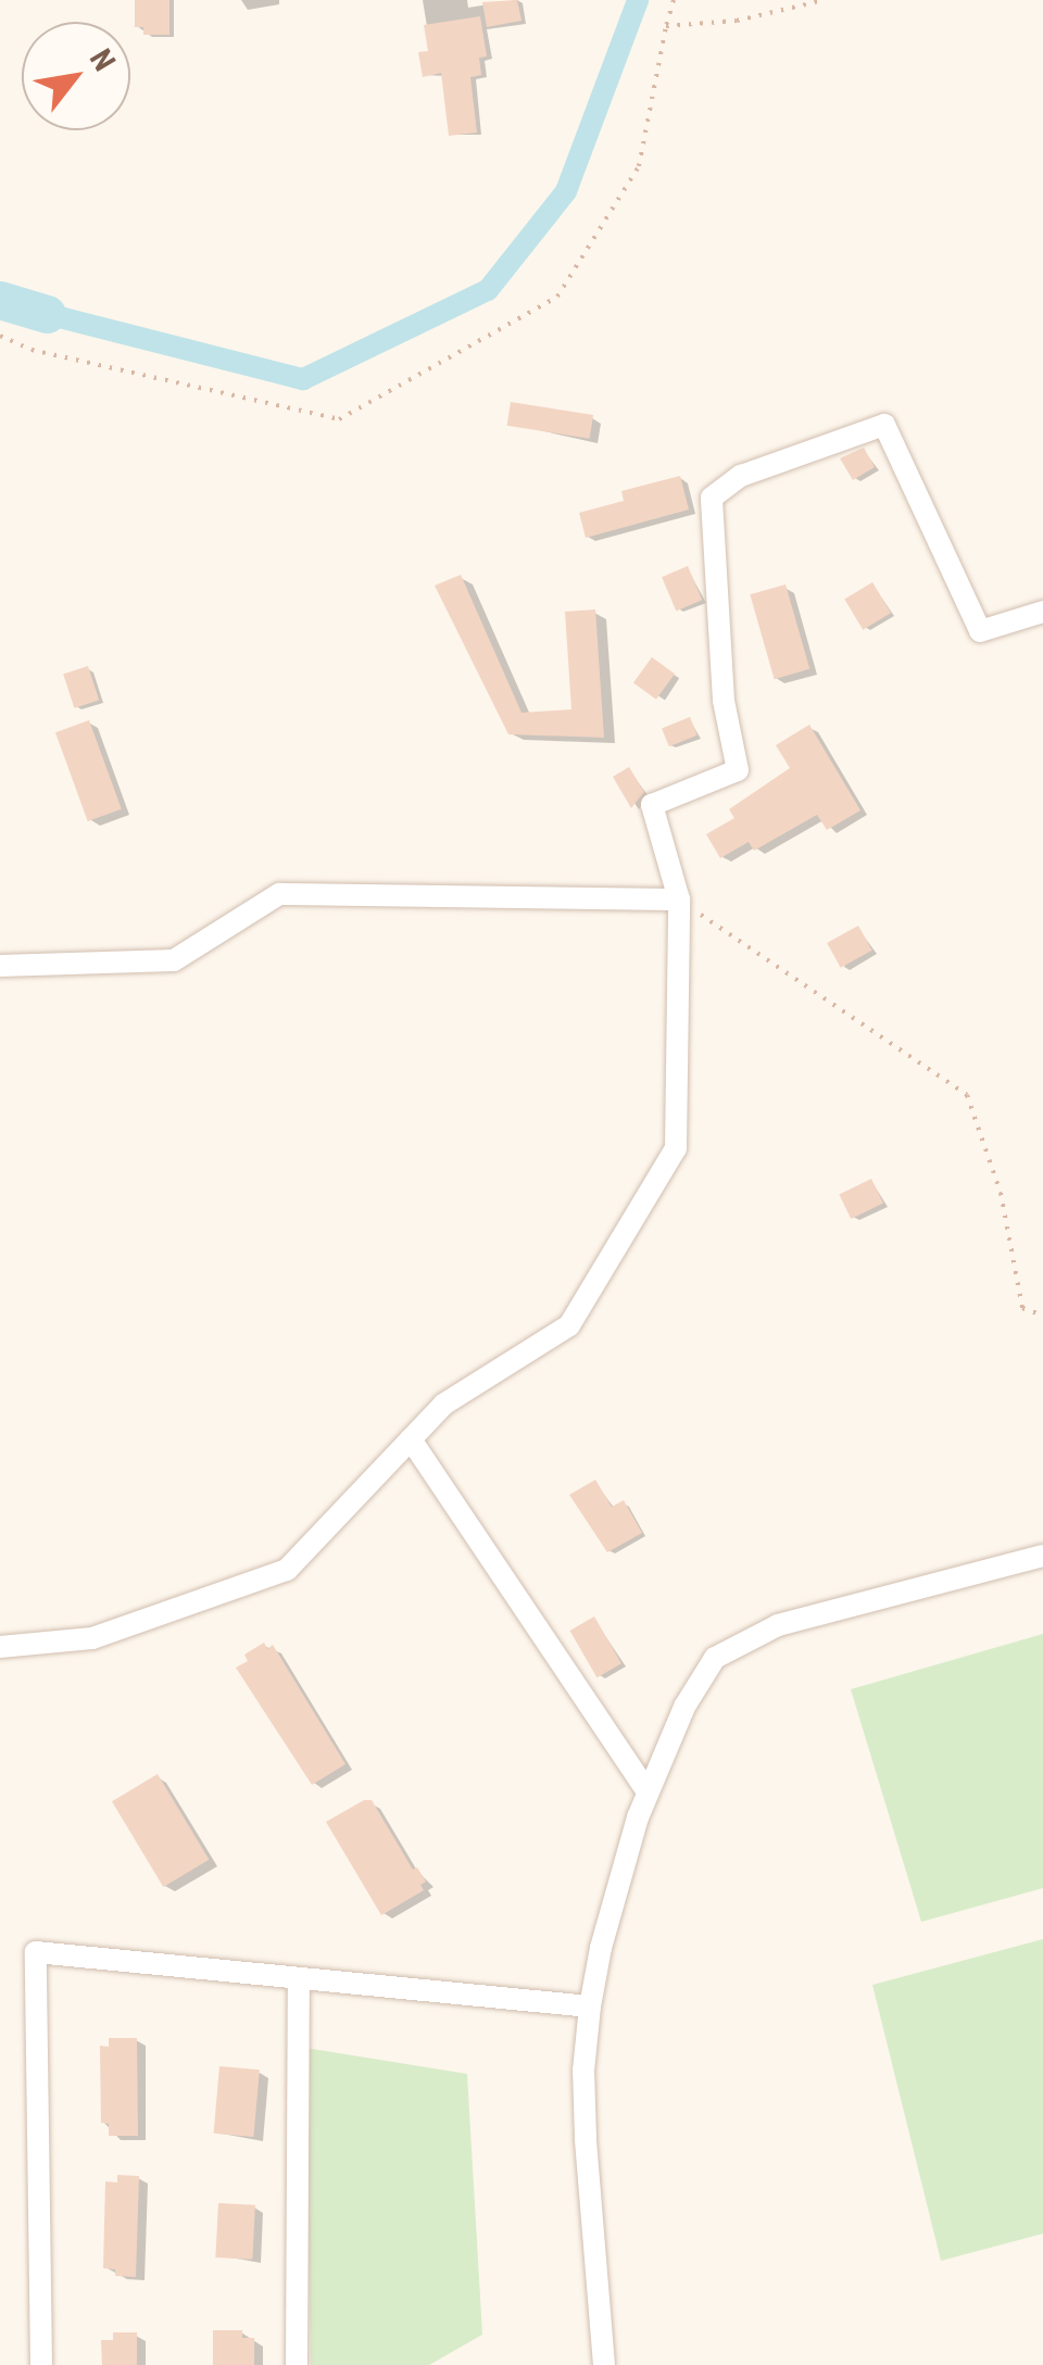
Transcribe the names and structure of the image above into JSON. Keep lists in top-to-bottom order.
{
  "north": "top right"
}
